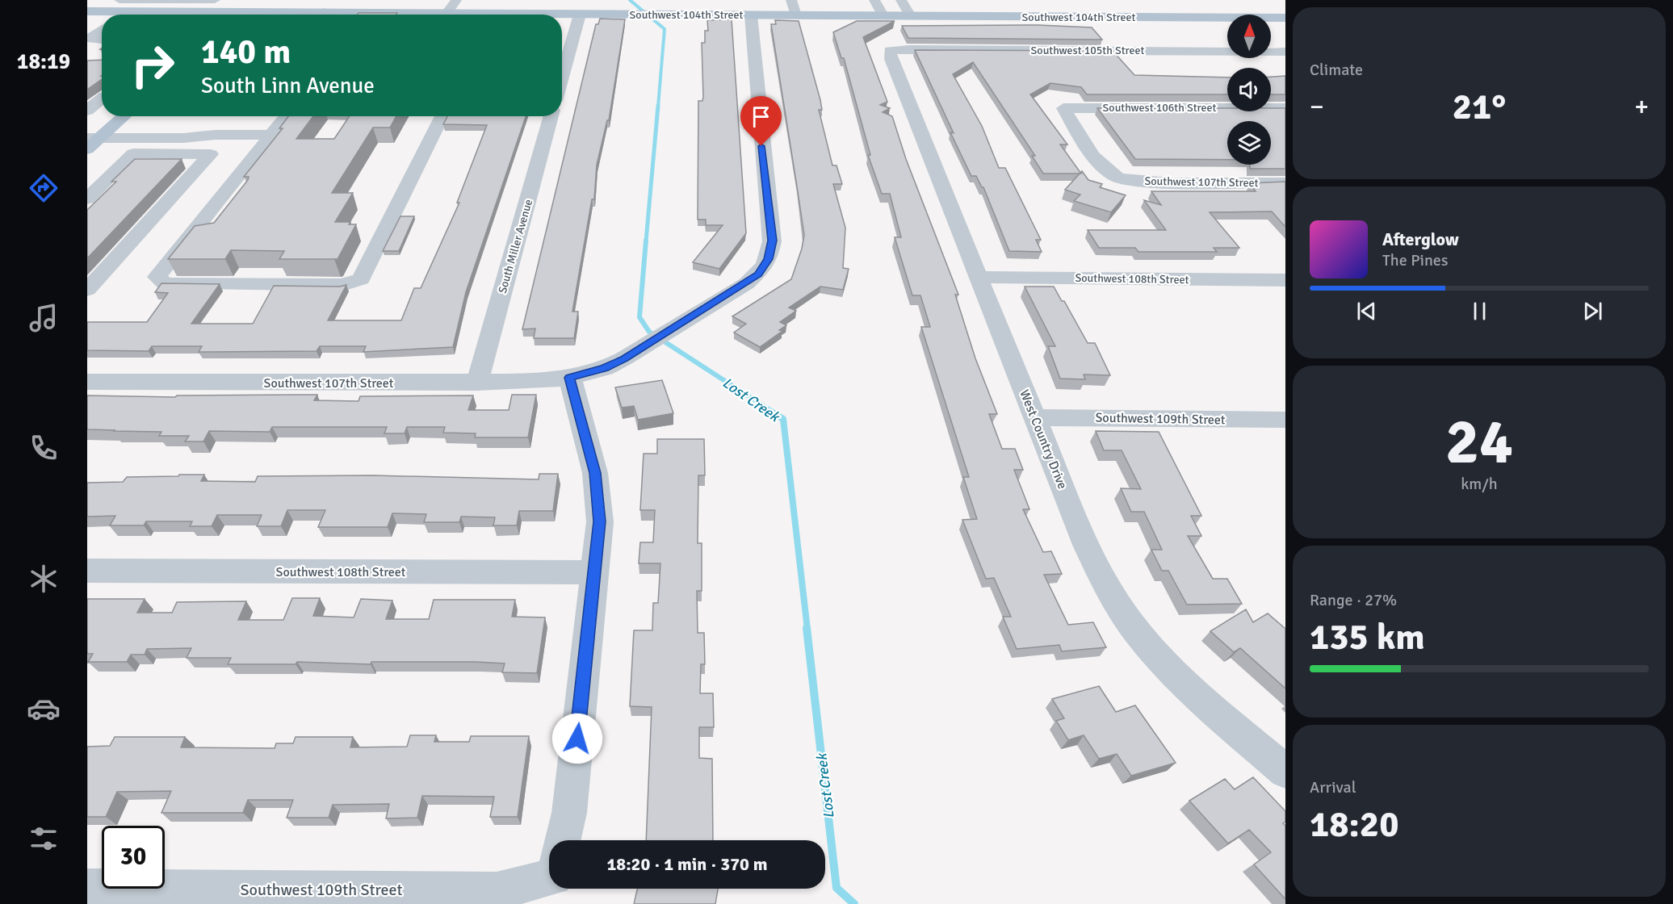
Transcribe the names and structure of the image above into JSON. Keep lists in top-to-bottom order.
{
  "streets": {
    "main road": ["Southwest 104th Street"],
    "street": [
      "Southwest 105th Street",
      "Southwest 106th Street",
      "Southwest 107th Street",
      "South Miller Avenue",
      "Southwest 108th Street",
      "Southwest 109th Street",
      "West Country Drive"
    ]
  },
  "crossings": [
    ["Southwest 104th Street", "Southwest 107th Street"],
    ["Southwest 105th Street", "West Country Drive"],
    ["Southwest 106th Street", "Southwest 107th Street"],
    ["Southwest 107th Street", "South Miller Avenue"],
    ["Southwest 108th Street", "West Country Drive"],
    ["Southwest 109th Street", "West Country Drive"]
  ],
  "water": ["Lost Creek"],
  "north": "top",
  "page": {
    "tabs": "18:19",
    "tile": [
      "Climate",
      ["24", "km/h"],
      ["Range · 27%", "135 km"],
      ["Arrival", "18:20"]
    ],
    "turn": ["140 m", "South Linn Avenue"],
    "heat": ["−", "21°", "+"],
    "song": ["Afterglow", "The Pines"],
    "limit": "30",
    "trip": "18:20 · 1 min · 370 m"
  }
}
